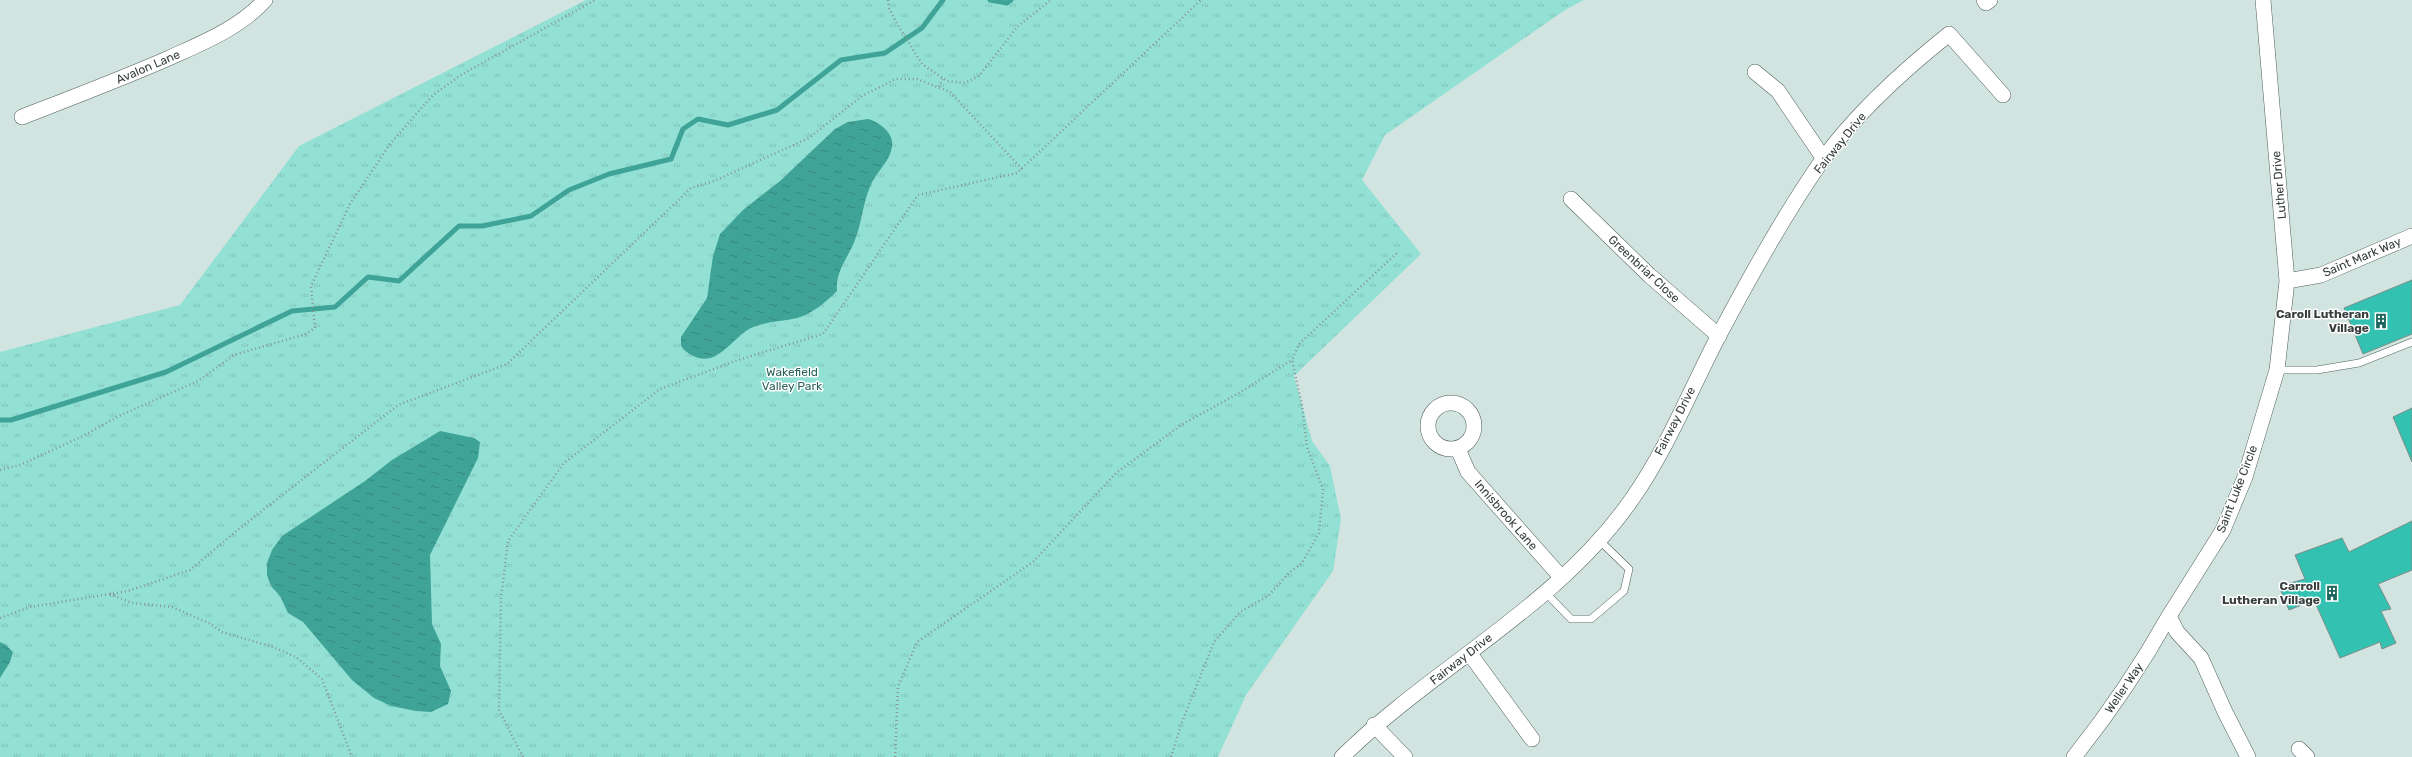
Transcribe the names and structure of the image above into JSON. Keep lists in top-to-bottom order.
{
  "streets": {
    "street": [
      "Avalon Lane",
      "Fairway Drive",
      "Luther Drive",
      "Saint Mark Way",
      "Greenbriar Close",
      "Saint Luke Circle",
      "Innisbrook Lane",
      "Weller Way"
    ]
  },
  "crossings": [
    ["Fairway Drive", "Greenbriar Close"],
    ["Fairway Drive", "Innisbrook Lane"],
    ["Luther Drive", "Saint Mark Way"],
    ["Luther Drive", "Saint Luke Circle"],
    ["Saint Luke Circle", "Weller Way"]
  ],
  "parks": ["Wakefield Valley Park"],
  "places": {
    "building": ["Caroll Lutheran Village", "Carroll Lutheran Village"]
  }
}
